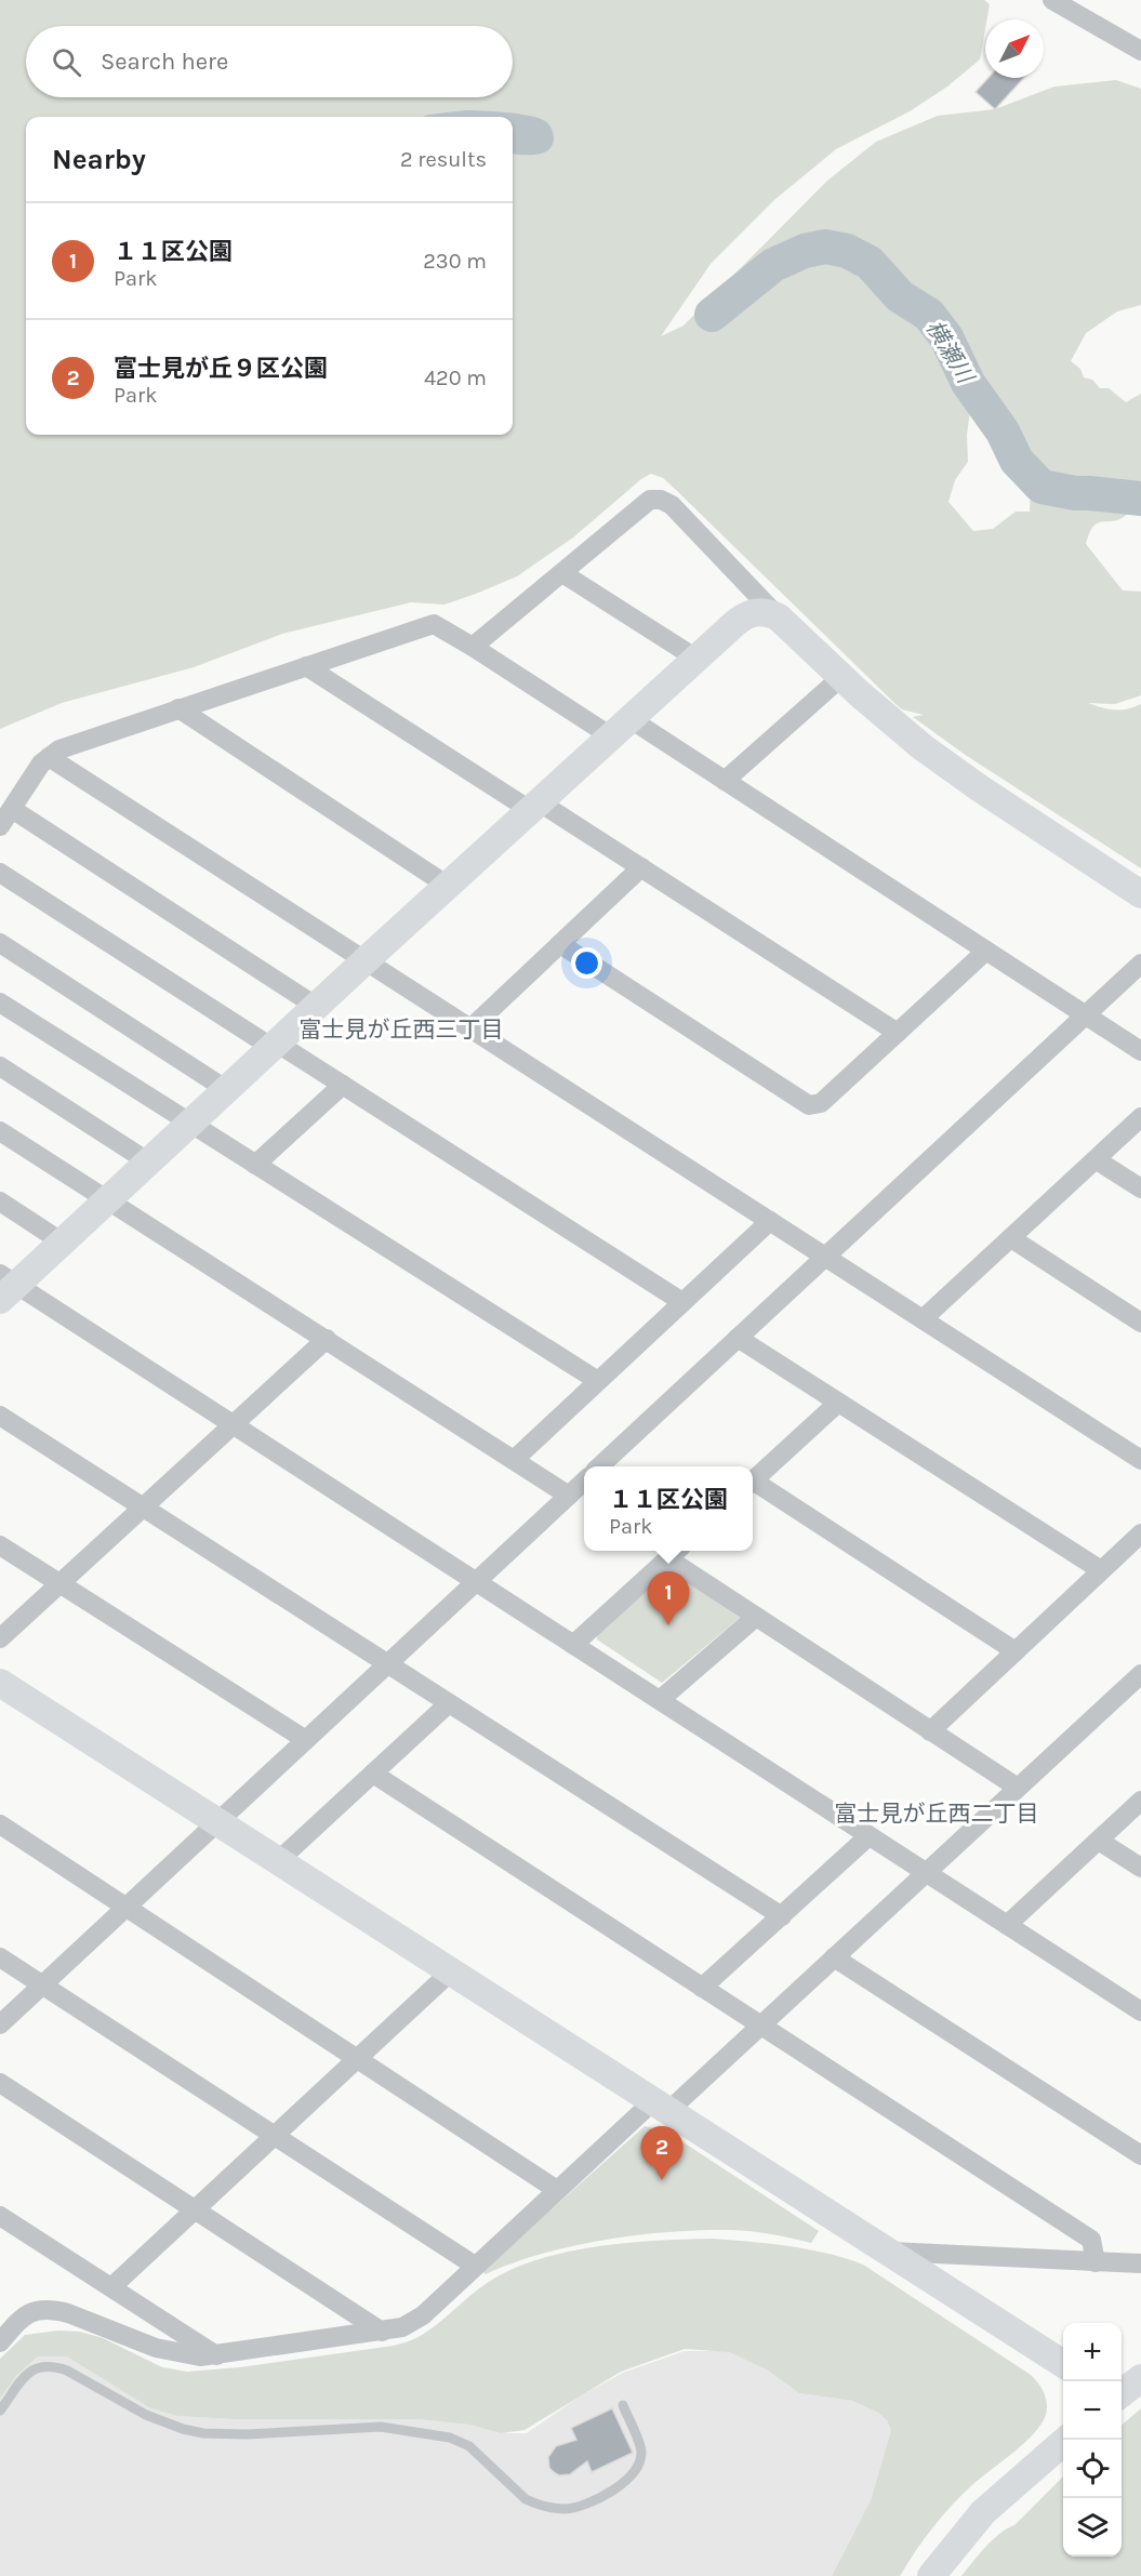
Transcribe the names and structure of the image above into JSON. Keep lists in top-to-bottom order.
{
  "districts": ["富士見が丘西三丁目", "富士見が丘西二丁目"],
  "water": ["横瀬川"],
  "north": "top right",
  "page": {
    "search": "Search here",
    "heading": ["Nearby", "2 results"],
    "list": [
      {
        "mark": "1",
        "name": "１１区公園",
        "note": "Park",
        "value": "230 m"
      },
      {
        "mark": "2",
        "name": "富士見が丘９区公園",
        "note": "Park",
        "value": "420 m"
      }
    ],
    "popup": ["１１区公園", "Park"],
    "pins": ["1", "2"],
    "map_buttons": ["+", "−"]
  }
}
